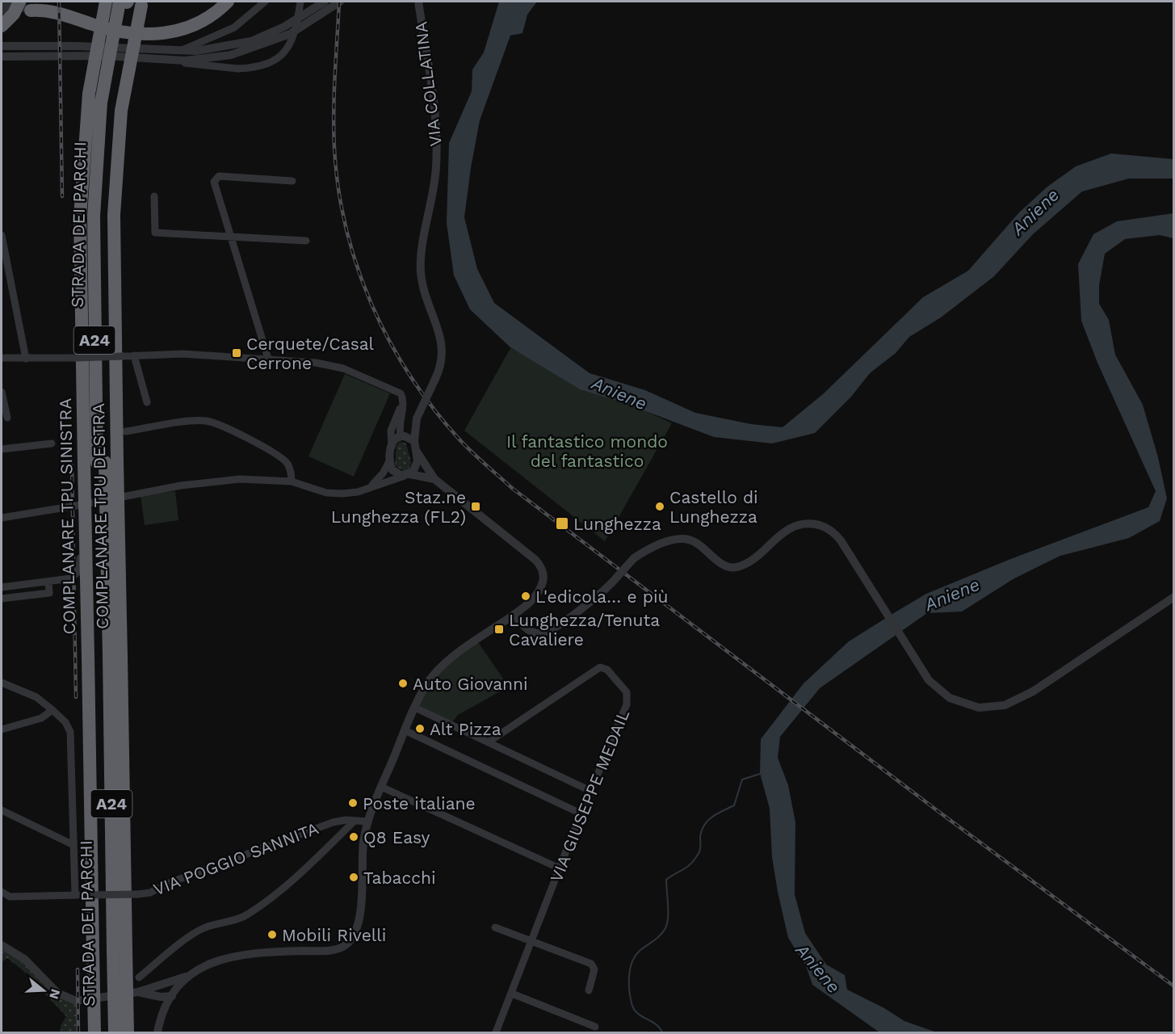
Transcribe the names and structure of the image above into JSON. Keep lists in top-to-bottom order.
{
  "streets": {
    "highway": ["STRADA DEI PARCHI", "A24", "COMPLANARE TPU SINISTRA"],
    "street": ["VIA COLLATINA", "VIA GIUSEPPE MEDAIL", "VIA POGGIO SANNITA"]
  },
  "crossings": [
    ["STRADA DEI PARCHI", "COMPLANARE TPU SINISTRA"]
  ],
  "water": ["Aniene"],
  "parks": ["Il fantastico mondo del fantastico"],
  "places": {
    "transit": [
      "Cerquete/Casal Cerrone",
      "Staz.ne Lunghezza (FL2)",
      "Lunghezza",
      "Lunghezza/Tenuta Cavaliere"
    ],
    "other": [
      "Castello di Lunghezza",
      "L'edicola… e più",
      "Auto Giovanni",
      "Alt Pizza",
      "Poste italiane",
      "Q8 Easy",
      "Tabacchi",
      "Mobili Rivelli"
    ]
  },
  "north": "right"
}
